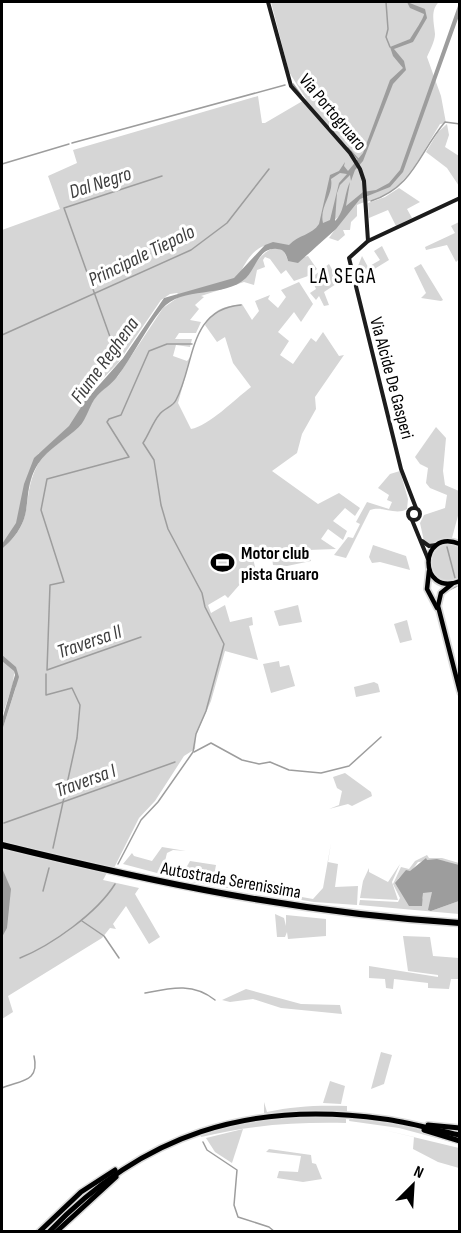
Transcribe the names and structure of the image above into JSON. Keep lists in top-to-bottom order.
{
  "streets": {
    "highway": ["Autostrada Serenissima"],
    "main road": ["Via Portogruaro", "Via Alcide De Gasperi"]
  },
  "crossings": [
    ["Via Portogruaro", "Via Alcide De Gasperi"]
  ],
  "districts": ["LA SEGA"],
  "water": [
    "Dal Negro",
    "Principale Tiepolo",
    "Fiume Reghena",
    "Traversa II",
    "Traversa I"
  ],
  "places": {
    "sports": ["Motor club pista Gruaro"]
  },
  "north": "top right"
}
